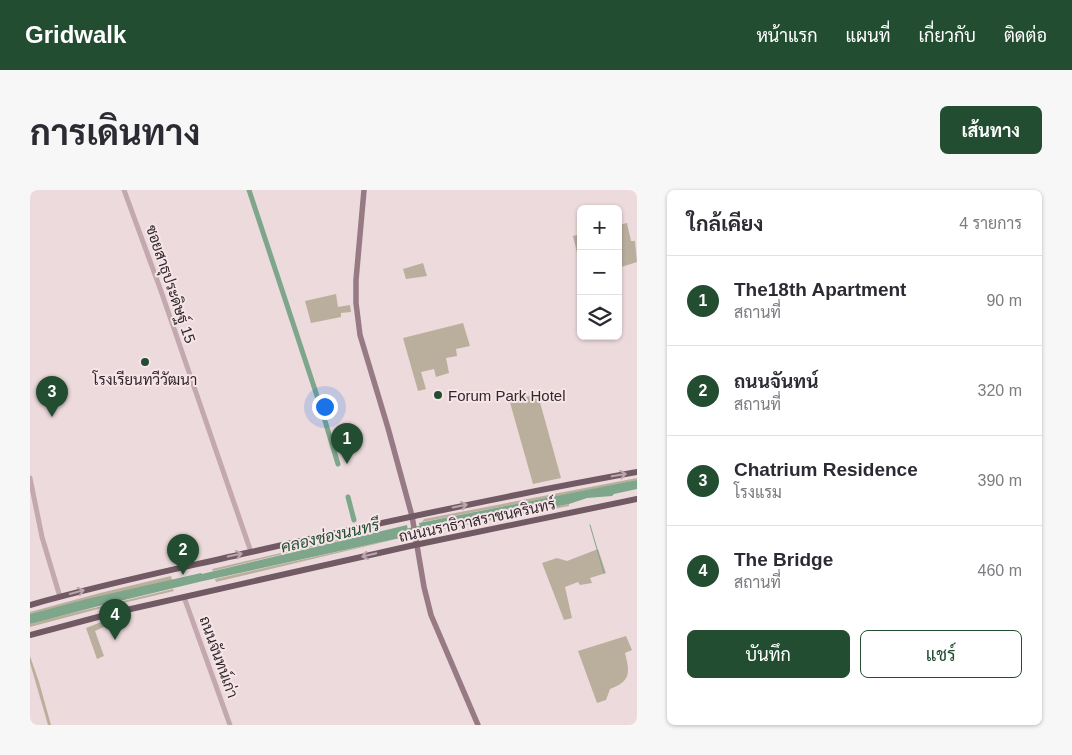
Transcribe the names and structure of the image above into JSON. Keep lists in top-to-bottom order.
{
  "streets": {
    "main road": ["ถนนนราธิวาสราชนครินทร์"],
    "street": ["ซอยสาธุประดิษฐ์ 15", "ถนนจันทน์เก่า"]
  },
  "crossings": [
    ["ซอยสาธุประดิษฐ์ 15", "ถนนนราธิวาสราชนครินทร์"],
    ["ถนนนราธิวาสราชนครินทร์", "ถนนจันทน์เก่า"]
  ],
  "water": ["คลองช่องนนทรี"],
  "places": ["โรงเรียนทวีวัฒนา", "Forum Park Hotel"],
  "page": {
    "header": "Gridwalk",
    "nav": [
      "หน้าแรก",
      "แผนที่",
      "เกี่ยวกับ",
      "ติดต่อ"
    ],
    "buttons": [
      "เส้นทาง",
      ["บันทึก", "แชร์"]
    ],
    "title": "การเดินทาง",
    "heading": ["ใกล้เคียง", "4 รายการ"],
    "map_buttons": ["+", "−"],
    "list": [
      {
        "mark": "1",
        "name": "The18th Apartment",
        "note": "สถานที่",
        "value": "90 m"
      },
      {
        "mark": "2",
        "name": "ถนนจันทน์",
        "note": "สถานที่",
        "value": "320 m"
      },
      {
        "mark": "3",
        "name": "Chatrium Residence",
        "note": "โรงแรม",
        "value": "390 m"
      },
      {
        "mark": "4",
        "name": "The Bridge",
        "note": "สถานที่",
        "value": "460 m"
      }
    ],
    "pins": [
      "3",
      "1",
      "2",
      "4"
    ]
  }
}
